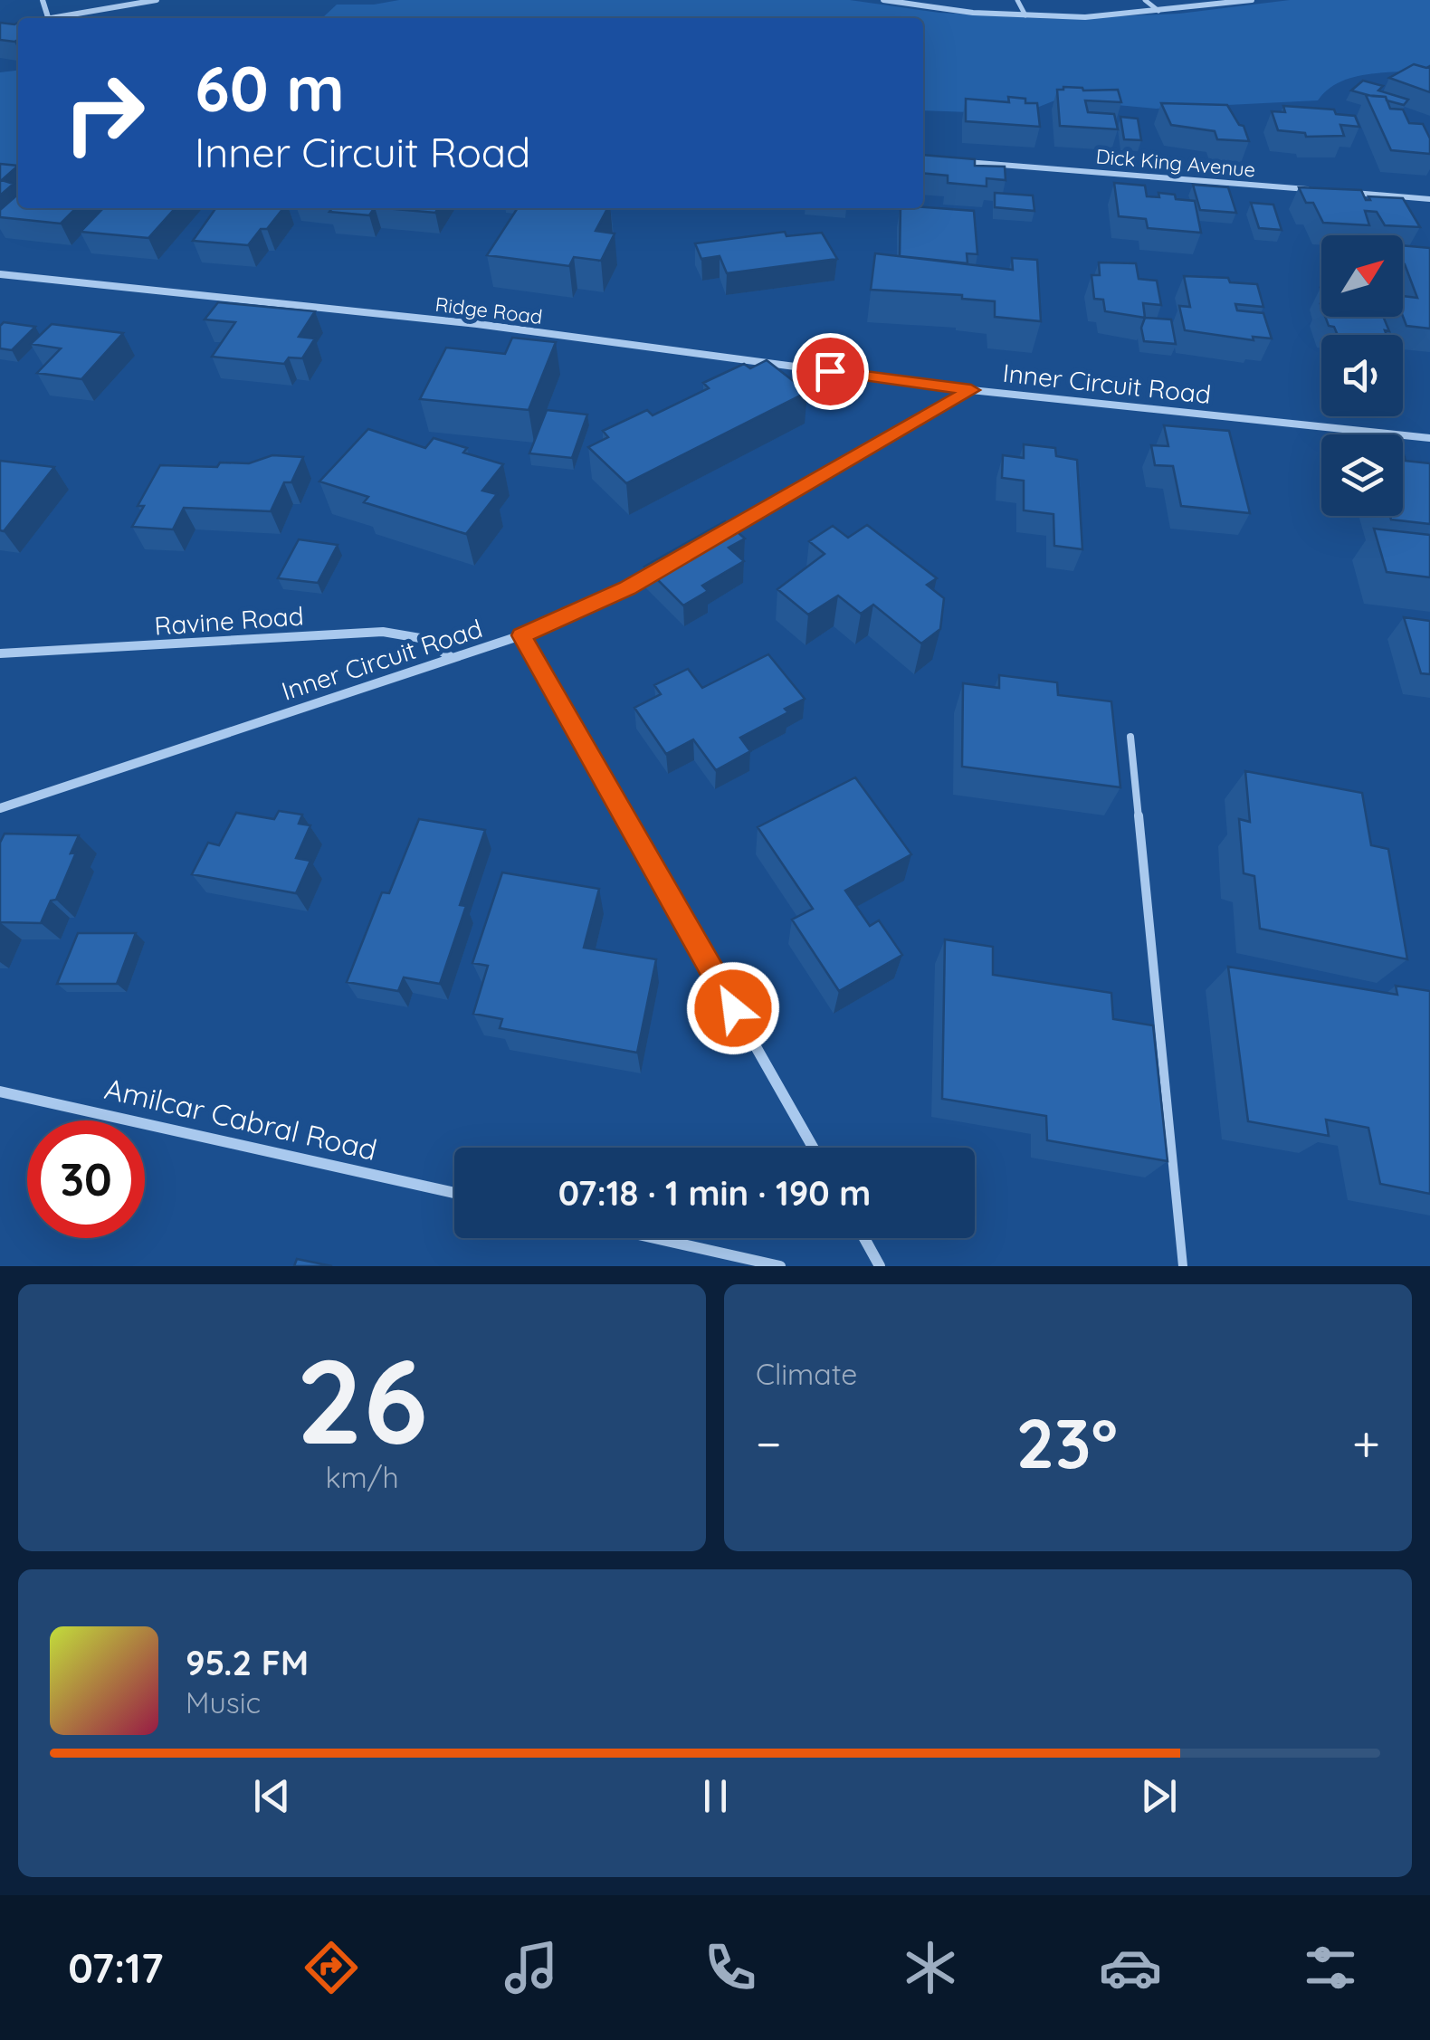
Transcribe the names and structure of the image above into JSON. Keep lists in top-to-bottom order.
{
  "streets": {
    "street": [
      "Dick King Avenue",
      "Ridge Road",
      "Inner Circuit Road",
      "Ravine Road",
      "Amilcar Cabral Road"
    ]
  },
  "crossings": [
    ["Ridge Road", "Inner Circuit Road"],
    ["Inner Circuit Road", "Ravine Road"]
  ],
  "north": "top right",
  "page": {
    "turn": ["60 m", "Inner Circuit Road"],
    "limit": "30",
    "trip": "07:18 · 1 min · 190 m",
    "tile": [
      ["26", "km/h"],
      "Climate"
    ],
    "heat": ["−", "23°", "+"],
    "song": ["95.2 FM", "Music"],
    "tabs": "07:17"
  }
}
